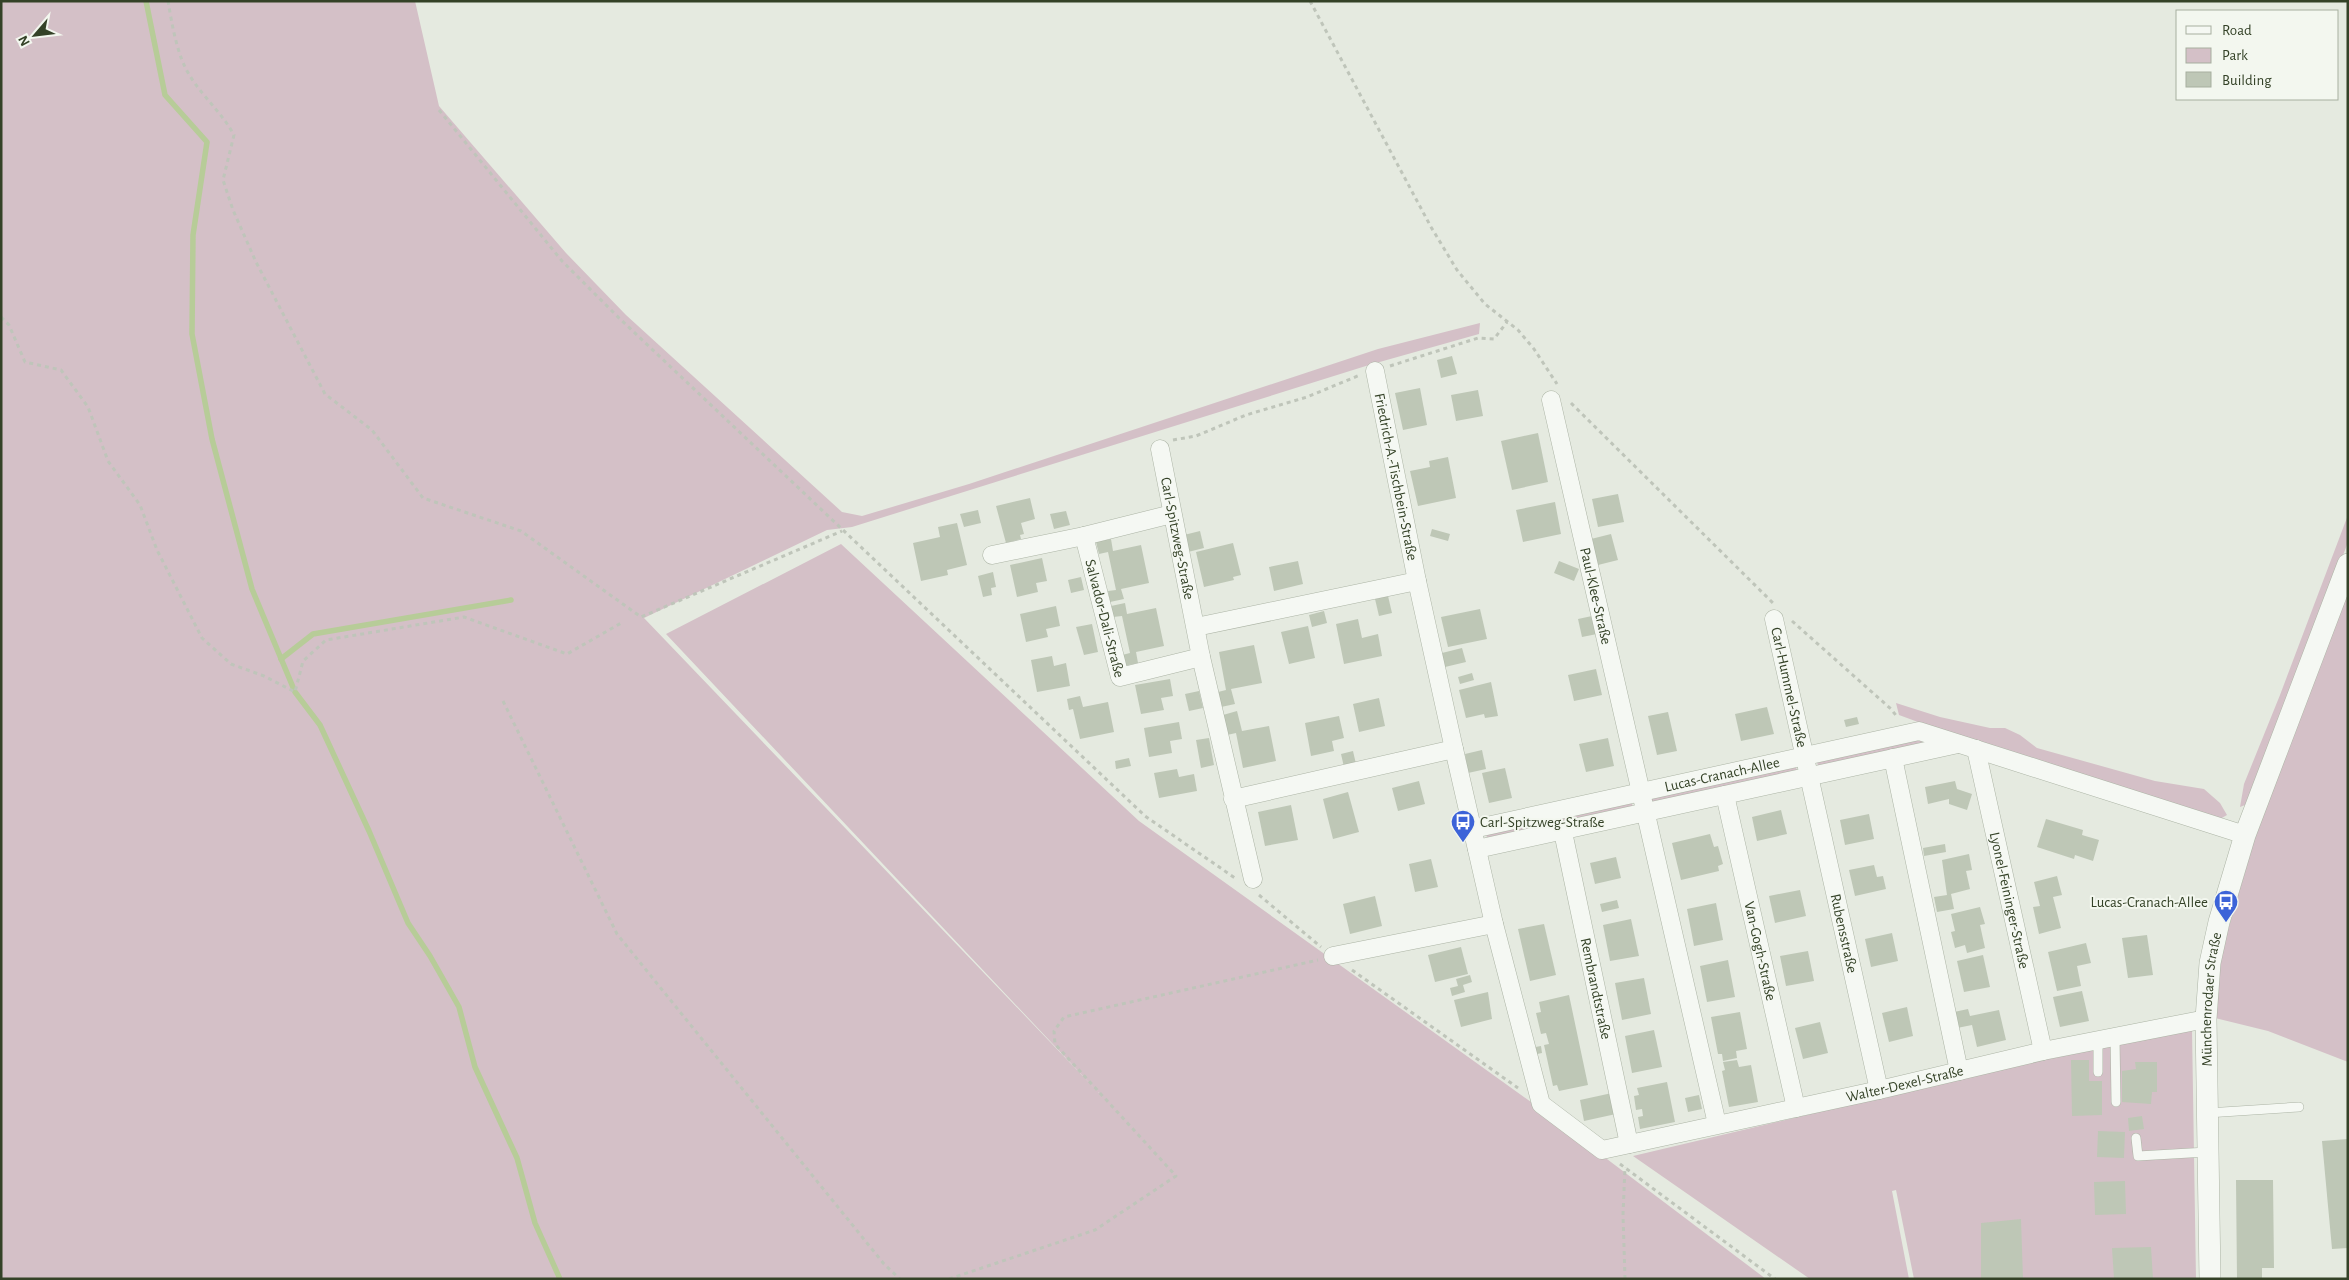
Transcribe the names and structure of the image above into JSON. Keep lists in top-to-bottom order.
{
  "streets": {
    "street": [
      "Friedrich-A.-Tischbein-Straße",
      "Carl-Spitzweg-Straße",
      "Paul-Klee-Straße",
      "Salvador-Dali-Straße",
      "Carl-Hummel-Straße",
      "Lucas-Cranach-Allee",
      "Lyonel-Feininger-Straße",
      "Rubensstraße",
      "Van-Gogh-Straße",
      "Rembrandtstraße",
      "Münchenrodaer Straße",
      "Walter-Dexel-Straße"
    ]
  },
  "crossings": [
    ["Carl-Spitzweg-Straße", "Salvador-Dali-Straße"],
    ["Paul-Klee-Straße", "Lucas-Cranach-Allee"],
    ["Carl-Hummel-Straße", "Lucas-Cranach-Allee"],
    ["Lucas-Cranach-Allee", "Lyonel-Feininger-Straße"],
    ["Lucas-Cranach-Allee", "Rubensstraße"],
    ["Lucas-Cranach-Allee", "Van-Gogh-Straße"],
    ["Lucas-Cranach-Allee", "Rembrandtstraße"],
    ["Lucas-Cranach-Allee", "Münchenrodaer Straße"],
    ["Lyonel-Feininger-Straße", "Walter-Dexel-Straße"],
    ["Rubensstraße", "Walter-Dexel-Straße"],
    ["Van-Gogh-Straße", "Walter-Dexel-Straße"],
    ["Rembrandtstraße", "Walter-Dexel-Straße"],
    ["Münchenrodaer Straße", "Walter-Dexel-Straße"]
  ],
  "places": {
    "bus stop": ["Carl-Spitzweg-Straße", "Lucas-Cranach-Allee"]
  },
  "legend": ["Road", "Park", "Building"],
  "north": "bottom left"
}
